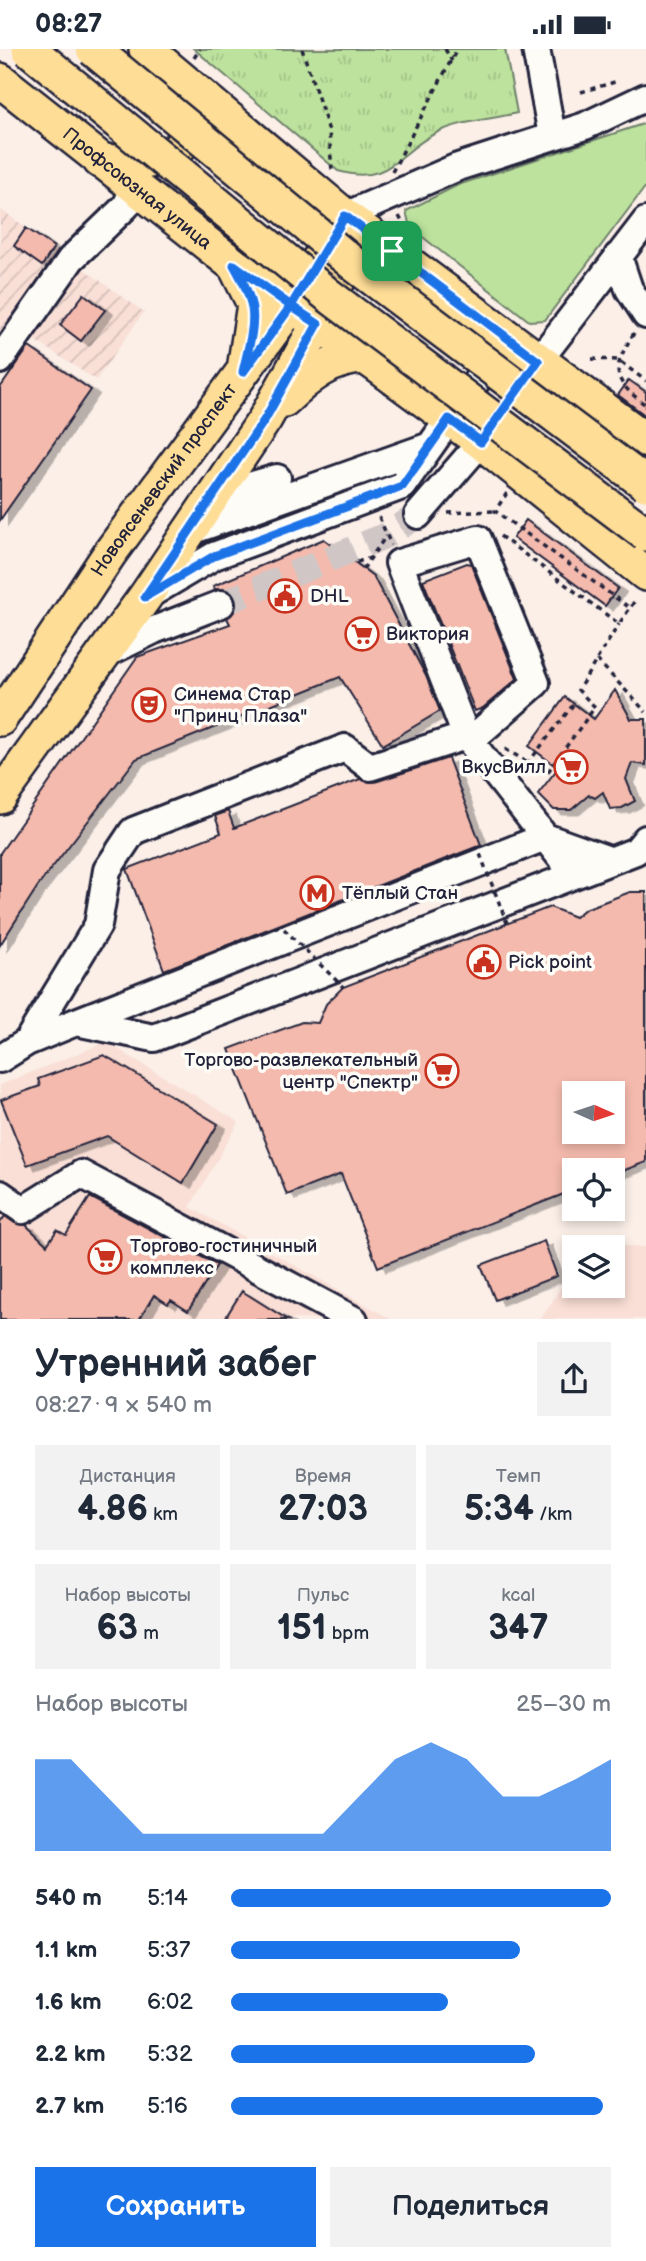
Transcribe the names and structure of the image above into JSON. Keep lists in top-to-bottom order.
{
  "streets": {
    "main road": ["Профсоюзная улица", "Новоясеневский проспект"]
  },
  "crossings": [
    ["Профсоюзная улица", "Новоясеневский проспект"]
  ],
  "places": {
    "public building": ["DHL", "Pick point"],
    "supermarket": [
      "Виктория",
      "ВкусВилл",
      "Торгово-развлекательный центр \"Спектр\"",
      "Торгово-гостиничный комплекс"
    ],
    "theatre": ["Синема Стар \"Принц Плаза\""],
    "metro station": ["Тёплый Стан"]
  },
  "north": "right",
  "page": {
    "status": "08:27",
    "heading": ["Утренний забег", "08:27 · 9 × 540 m"],
    "stats": [
      ["Дистанция", "4.86 km"],
      ["Время", "27:03"],
      ["Темп", "5:34 /km"],
      ["Набор высоты", "63 m"],
      ["Пульс", "151 bpm"],
      ["kcal", "347"]
    ],
    "chart": ["Набор высоты", "25–30 m"],
    "list": [
      {
        "name": "540 m",
        "note": "5:14"
      },
      {
        "name": "1.1 km",
        "note": "5:37"
      },
      {
        "name": "1.6 km",
        "note": "6:02"
      },
      {
        "name": "2.2 km",
        "note": "5:32"
      },
      {
        "name": "2.7 km",
        "note": "5:16"
      }
    ],
    "buttons": ["Сохранить", "Поделиться"]
  }
}
